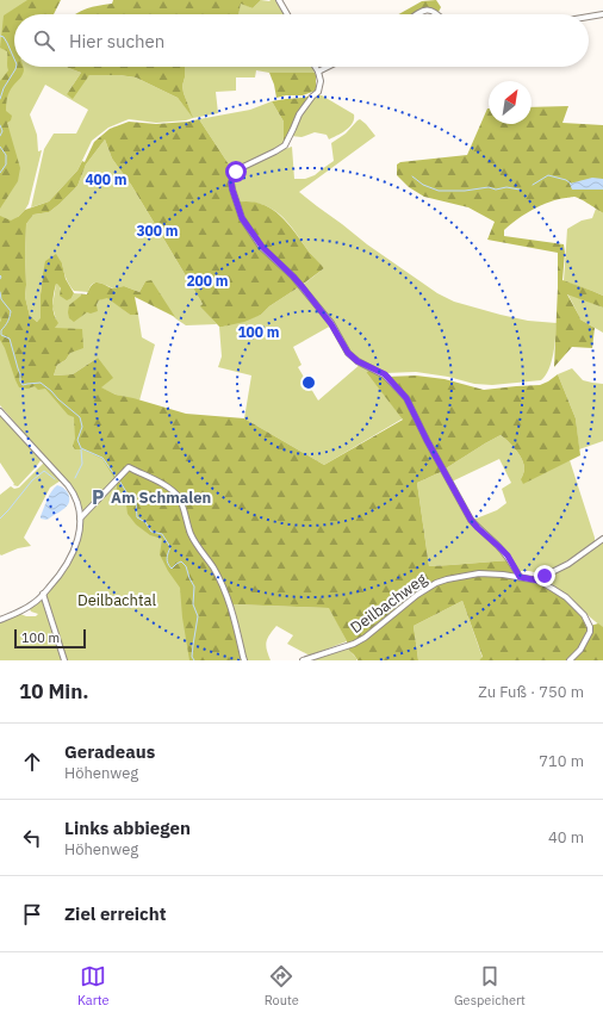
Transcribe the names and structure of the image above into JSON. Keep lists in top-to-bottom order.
{
  "streets": {
    "street": ["Deilbachweg"]
  },
  "parks": ["Deilbachtal"],
  "places": {
    "parking": ["Am Schmalen"]
  },
  "scale_bar": "100 m",
  "north": "top right",
  "page": {
    "search": "Hier suchen",
    "scale": "100 m",
    "heading": ["10 Min.", "Zu Fuß · 750 m"],
    "list": [
      ["Geradeaus", "Höhenweg", "710 m"],
      ["Links abbiegen", "Höhenweg", "40 m"],
      "Ziel erreicht"
    ],
    "nav": ["Karte", "Route", "Gespeichert"]
  },
  "rings": [
    "400 m",
    "300 m",
    "200 m",
    "100 m"
  ]
}
